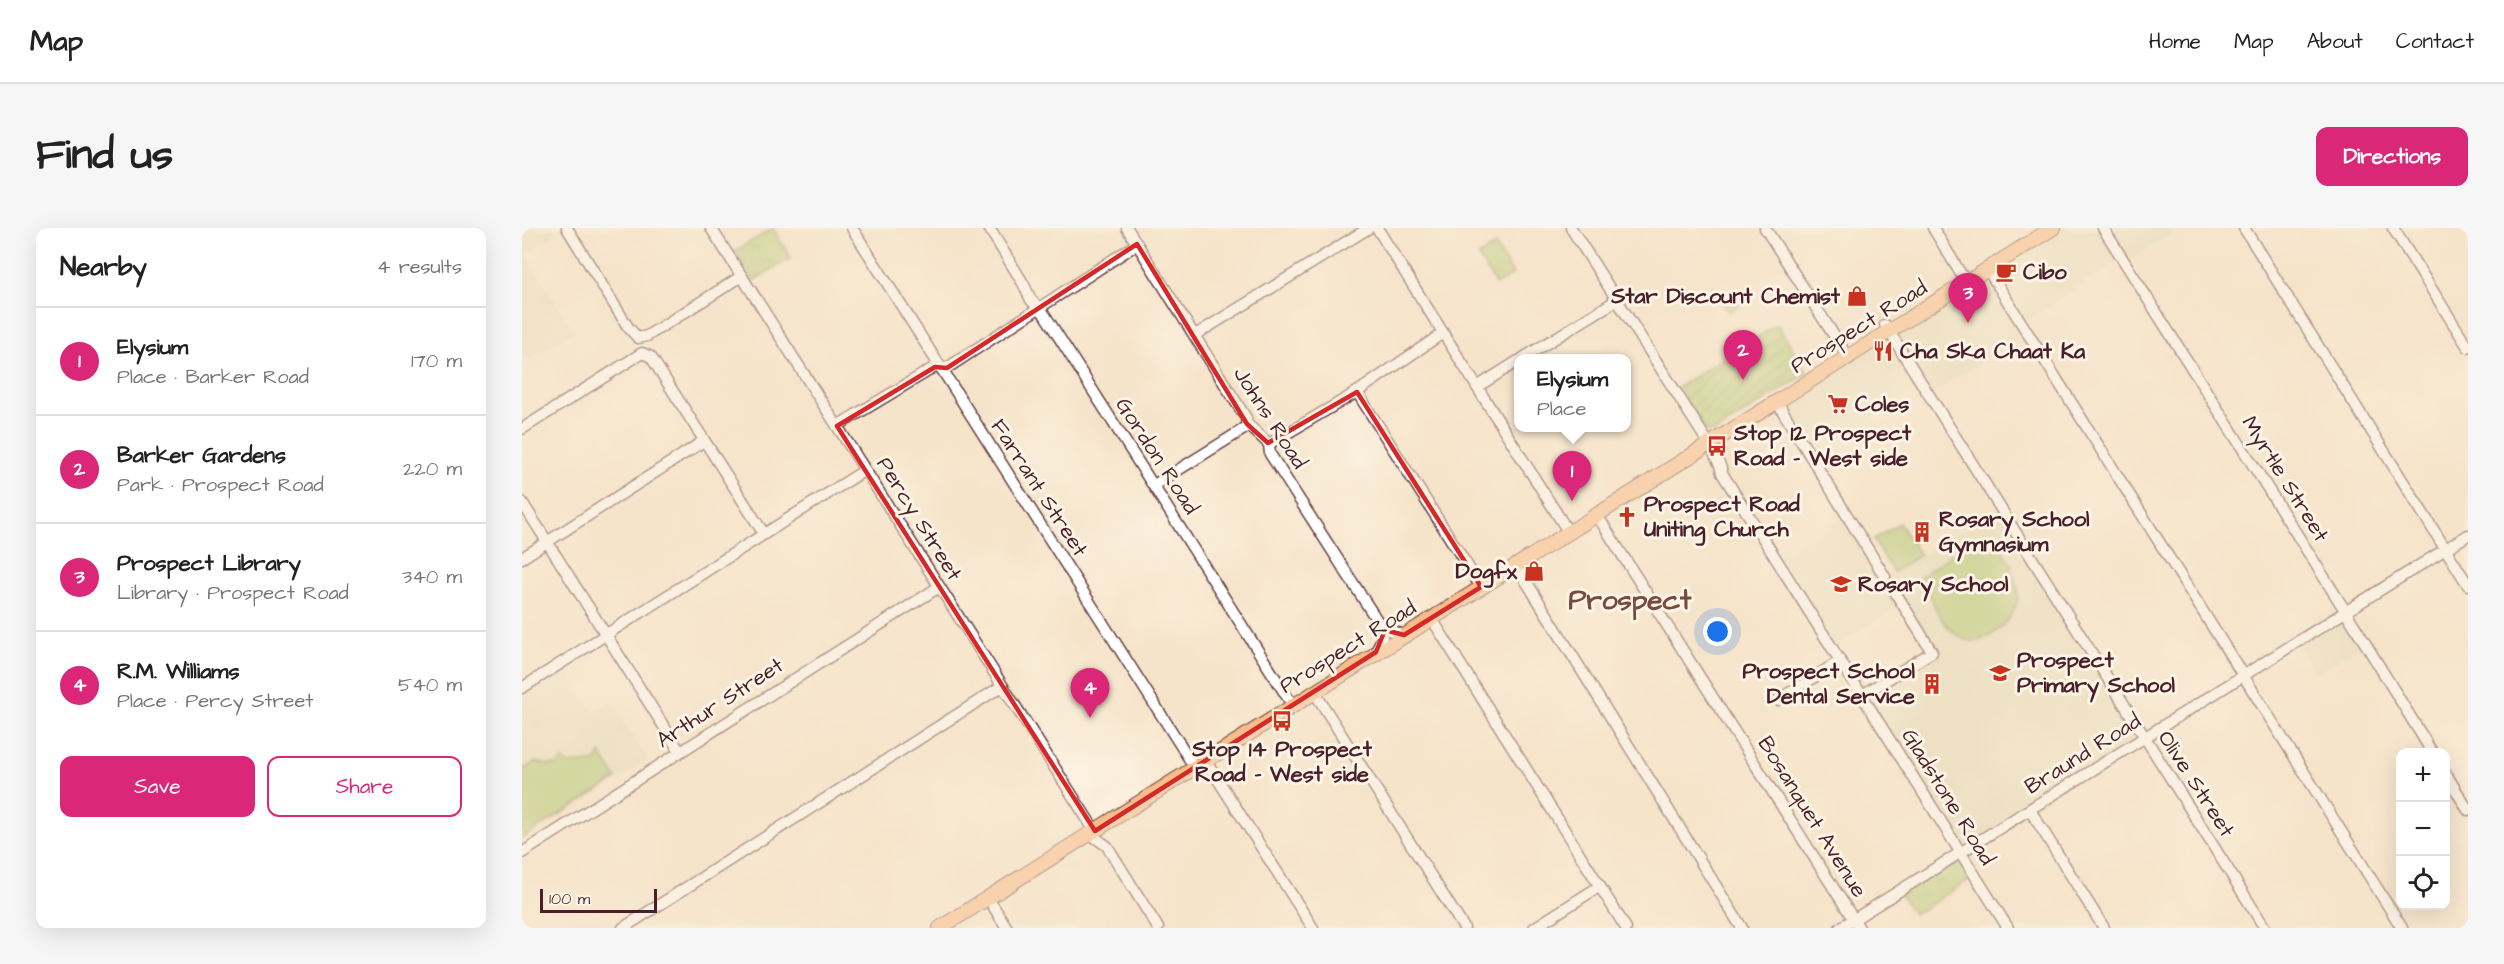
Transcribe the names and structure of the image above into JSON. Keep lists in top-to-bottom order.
{
  "streets": {
    "main road": ["Prospect Road"],
    "street": [
      "Johns Road",
      "Gordon Road",
      "Myrtle Street",
      "Farrant Street",
      "Percy Street",
      "Arthur Street",
      "Braund Road",
      "Olive Street",
      "Gladstone Road",
      "Bosanquet Avenue"
    ]
  },
  "crossings": [
    ["Prospect Road", "Gordon Road"],
    ["Prospect Road", "Farrant Street"],
    ["Prospect Road", "Percy Street"],
    ["Prospect Road", "Olive Street"],
    ["Prospect Road", "Gladstone Road"],
    ["Prospect Road", "Bosanquet Avenue"],
    ["Myrtle Street", "Braund Road"],
    ["Percy Street", "Arthur Street"],
    ["Braund Road", "Olive Street"],
    ["Braund Road", "Gladstone Road"],
    ["Braund Road", "Bosanquet Avenue"]
  ],
  "districts": ["Prospect"],
  "places": {
    "cafe": ["Cibo"],
    "shop": ["Star Discount Chemist", "Dogfx"],
    "restaurant": ["Cha Ska Chaat Ka"],
    "supermarket": ["Coles"],
    "bus stop": ["Stop 12 Prospect Road - West side", "Stop 14 Prospect Road - West side"],
    "church": ["Prospect Road Uniting Church"],
    "building": ["Rosary School Gymnasium", "Prospect School Dental Service"],
    "school or university": ["Rosary School", "Prospect Primary School"]
  },
  "scale_bar": "100 m",
  "page": {
    "header": "Map",
    "nav": [
      "Home",
      "Map",
      "About",
      "Contact"
    ],
    "title": "Find us",
    "buttons": [
      "Directions",
      ["Save", "Share"]
    ],
    "heading": ["Nearby", "4 results"],
    "pins": [
      "3",
      "2",
      "1",
      "4"
    ],
    "list": [
      {
        "mark": "1",
        "name": "Elysium",
        "note": "Place · Barker Road",
        "value": "170 m"
      },
      {
        "mark": "2",
        "name": "Barker Gardens",
        "note": "Park · Prospect Road",
        "value": "220 m"
      },
      {
        "mark": "3",
        "name": "Prospect Library",
        "note": "Library · Prospect Road",
        "value": "340 m"
      },
      {
        "mark": "4",
        "name": "R.M. Williams",
        "note": "Place · Percy Street",
        "value": "540 m"
      }
    ],
    "popup": ["Elysium", "Place"],
    "map_buttons": ["+", "−"],
    "scale": "100 m"
  }
}
